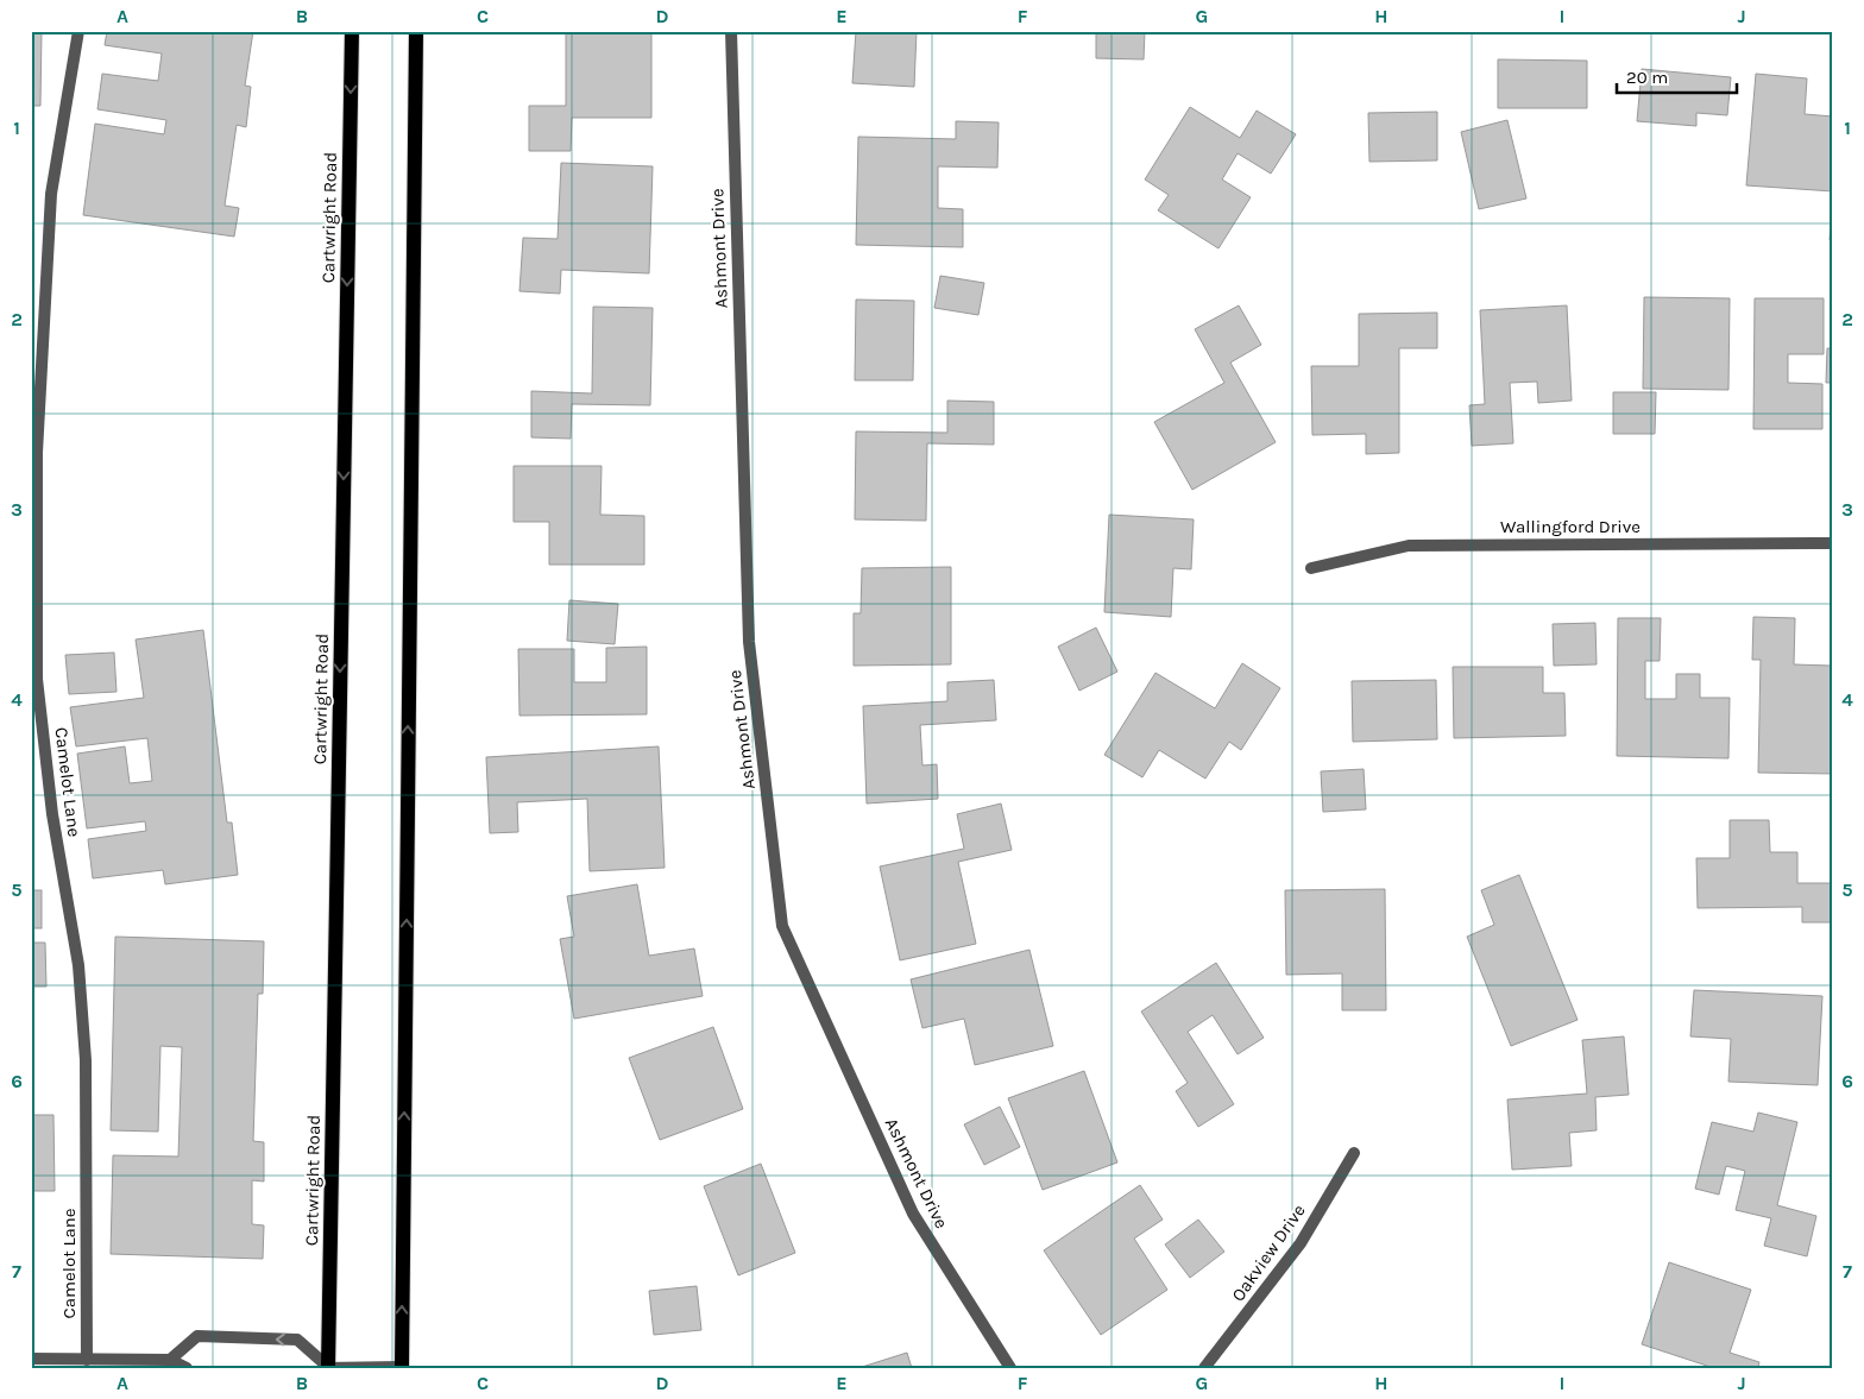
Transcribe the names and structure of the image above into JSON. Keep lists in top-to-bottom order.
{
  "streets": {
    "main road": ["Cartwright Road"],
    "street": [
      "Ashmont Drive",
      "Wallingford Drive",
      "Camelot Lane",
      "Oakview Drive"
    ]
  },
  "scale_bar": "20 m",
  "grid": {
    "columns": [
      "A",
      "B",
      "C",
      "D",
      "E",
      "F",
      "G",
      "H",
      "I",
      "J"
    ],
    "rows": [
      "1",
      "2",
      "3",
      "4",
      "5",
      "6",
      "7"
    ]
  }
}
